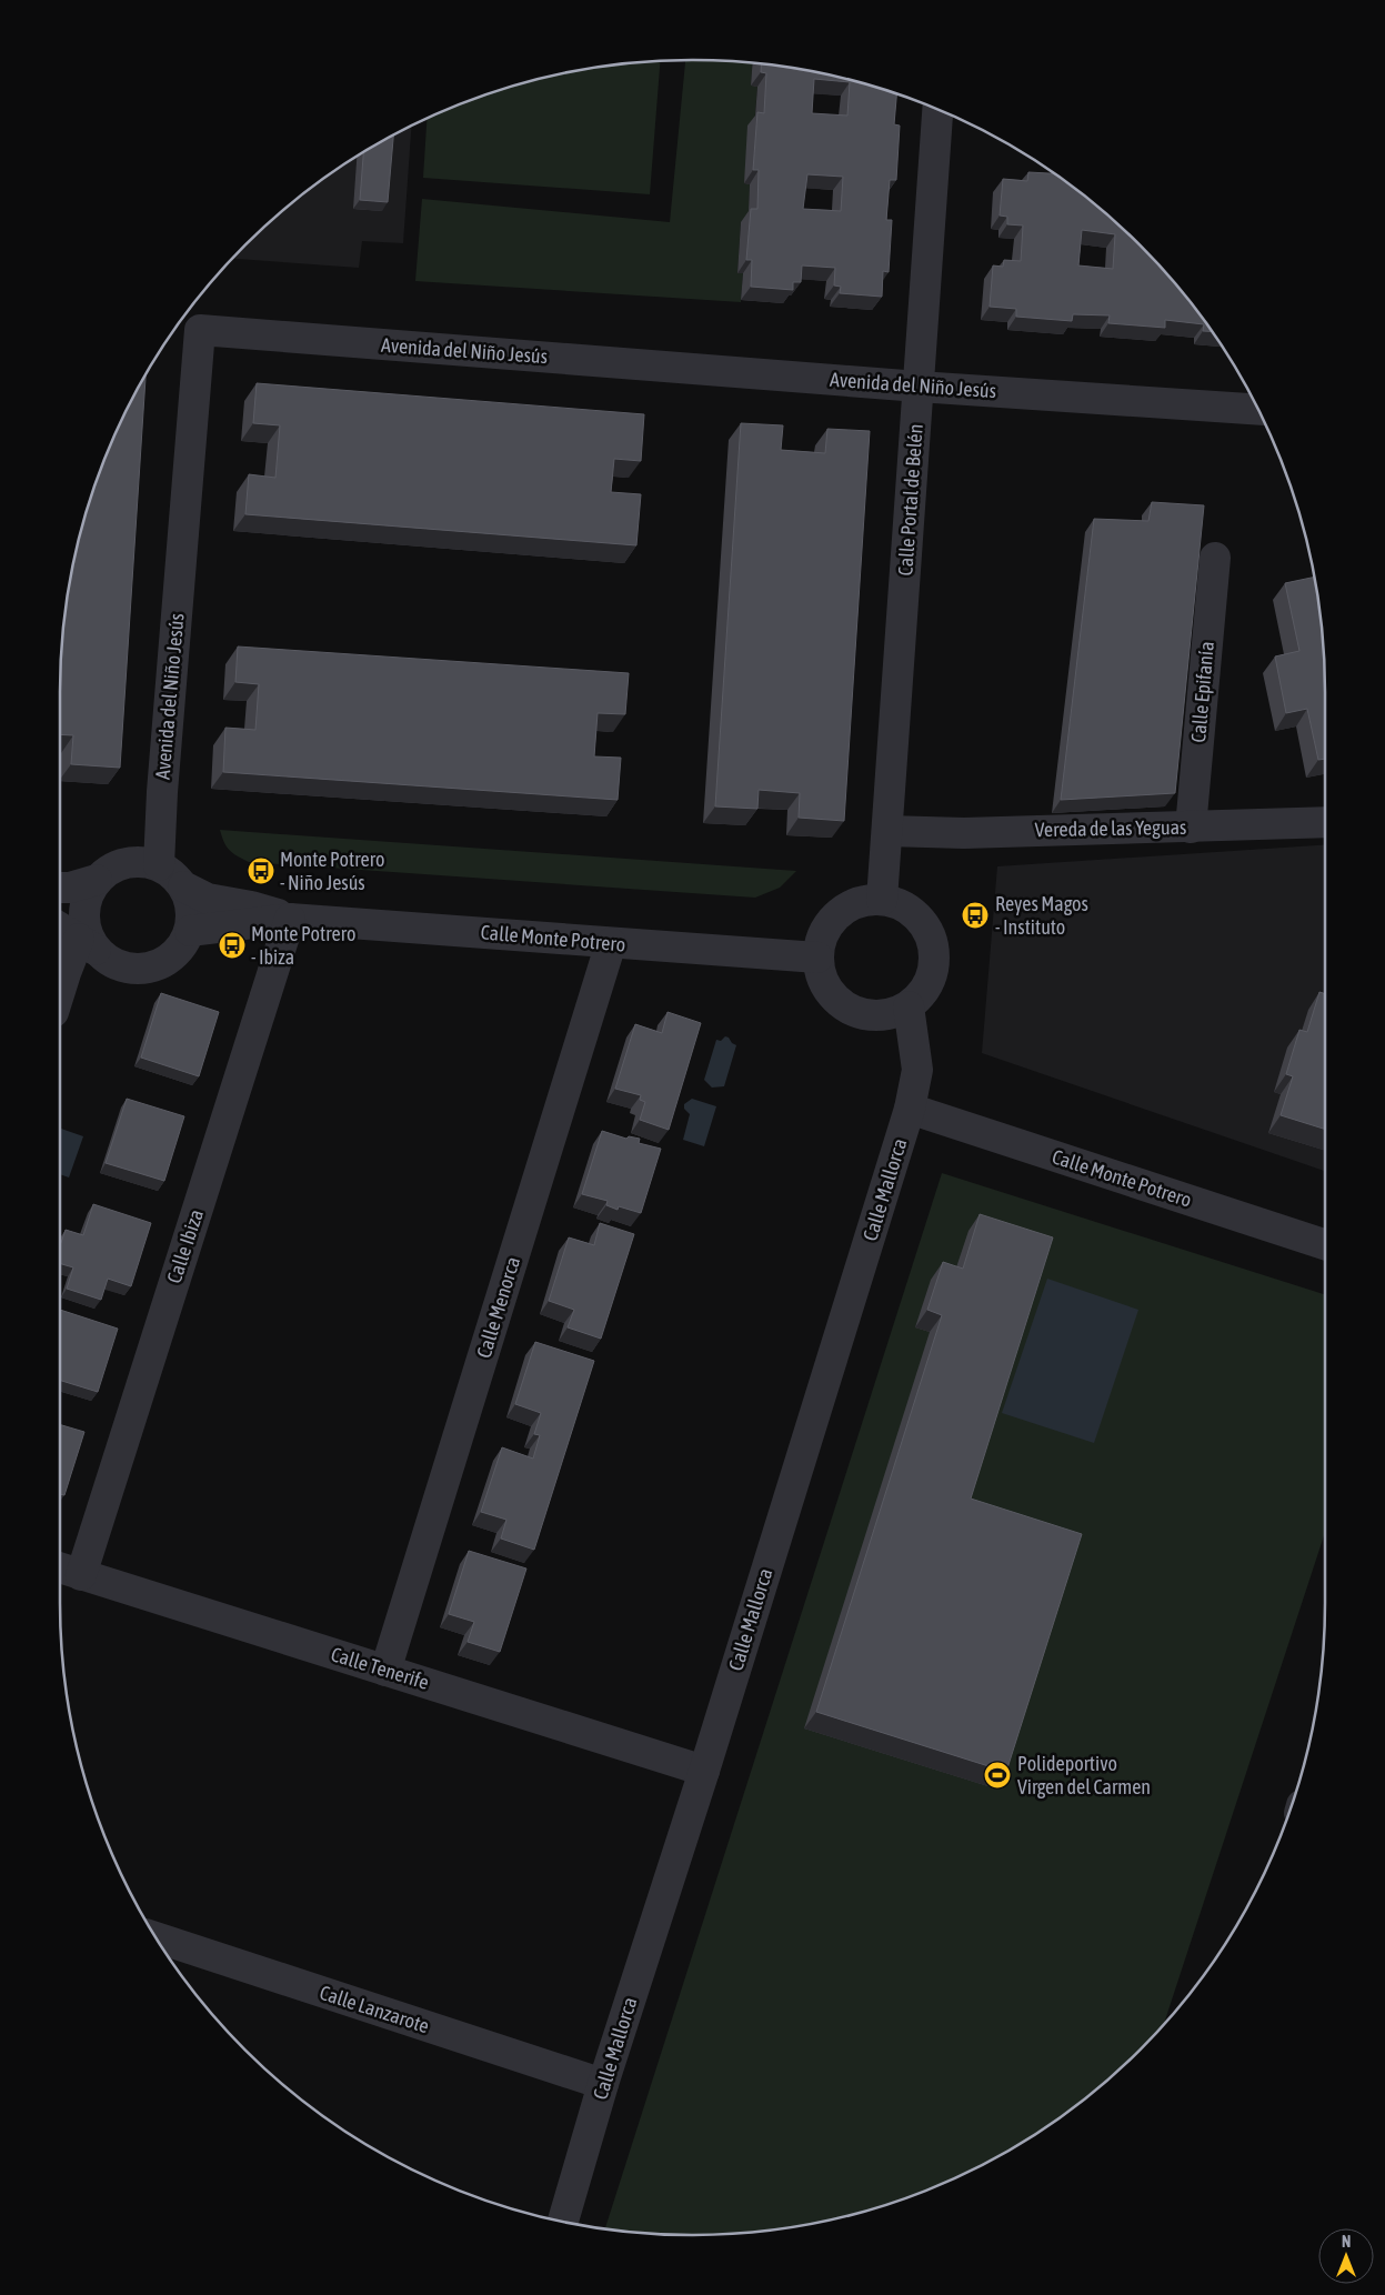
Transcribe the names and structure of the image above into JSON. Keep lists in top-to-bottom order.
{
  "streets": {
    "street": [
      "Avenida del Niño Jesús",
      "Calle Portal de Belén",
      "Calle Epifanía",
      "Vereda de las Yeguas",
      "Calle Monte Potrero",
      "Calle Mallorca",
      "Calle Ibiza",
      "Calle Menorca",
      "Calle Tenerife",
      "Calle Lanzarote"
    ]
  },
  "crossings": [
    ["Avenida del Niño Jesús", "Calle Portal de Belén"],
    ["Avenida del Niño Jesús", "Calle Monte Potrero"],
    ["Calle Portal de Belén", "Vereda de las Yeguas"],
    ["Calle Portal de Belén", "Calle Monte Potrero"],
    ["Calle Portal de Belén", "Calle Mallorca"],
    ["Calle Epifanía", "Vereda de las Yeguas"],
    ["Calle Monte Potrero", "Calle Mallorca"],
    ["Calle Monte Potrero", "Calle Ibiza"],
    ["Calle Monte Potrero", "Calle Menorca"],
    ["Calle Mallorca", "Calle Tenerife"],
    ["Calle Mallorca", "Calle Lanzarote"],
    ["Calle Ibiza", "Calle Tenerife"],
    ["Calle Menorca", "Calle Tenerife"]
  ],
  "places": {
    "bus stop": ["Monte Potrero - Niño Jesús", "Reyes Magos - Instituto", "Monte Potrero - Ibiza"],
    "sports": ["Polideportivo Virgen del Carmen"]
  },
  "north": "top"
}
